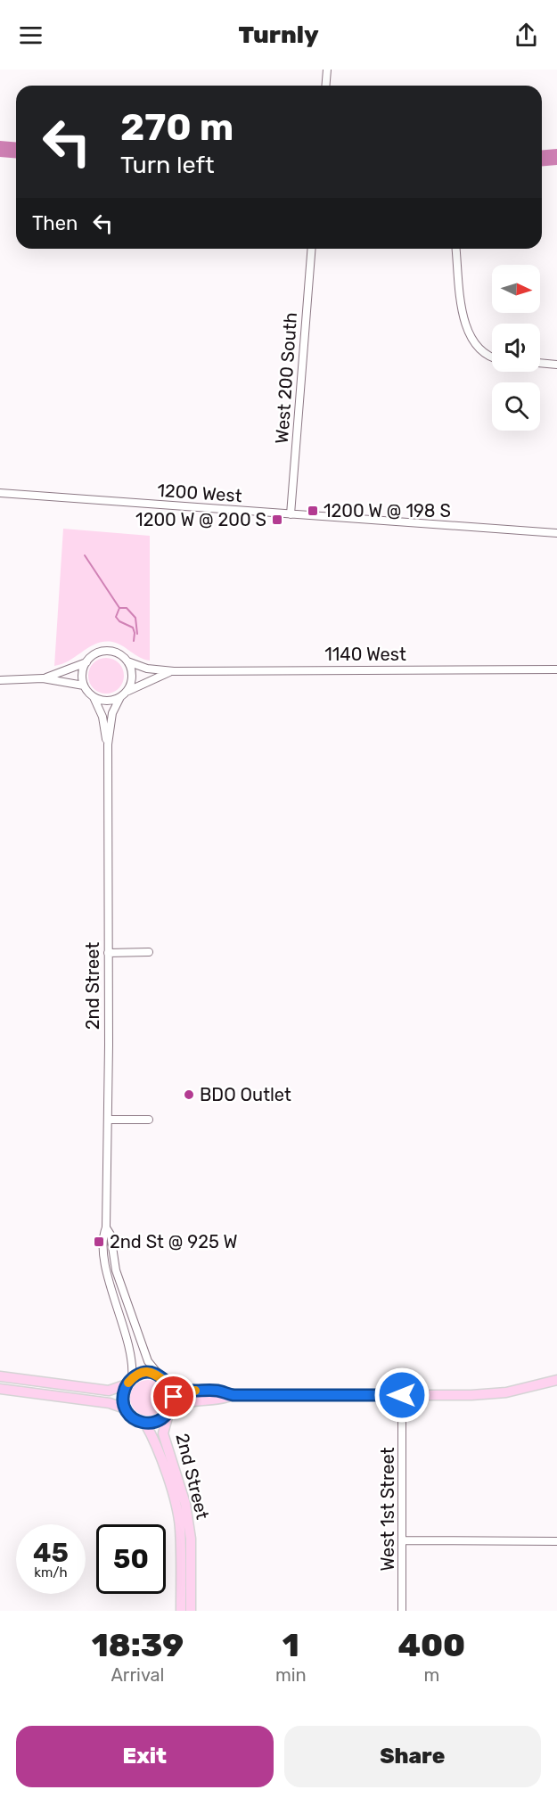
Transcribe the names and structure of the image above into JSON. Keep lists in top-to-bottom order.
{
  "streets": {
    "main road": ["2nd Street"],
    "street": [
      "West 200 South",
      "1200 West",
      "1140 West",
      "West 1st Street"
    ]
  },
  "crossings": [
    ["West 200 South", "1200 West"],
    ["1140 West", "2nd Street"]
  ],
  "places": {
    "transit": ["1200 W @ 198 S", "1200 W @ 200 S", "2nd St @ 925 W"],
    "other": ["BDO Outlet"]
  },
  "north": "right",
  "page": {
    "header": "Turnly",
    "turn": ["270 m", "Turn left"],
    "then": "Then",
    "speed": "45 km/h",
    "limit": "50",
    "eta": [
      "18:39",
      "Arrival",
      "1",
      "min",
      "400",
      "m"
    ],
    "buttons": ["Exit", "Share"]
  }
}
